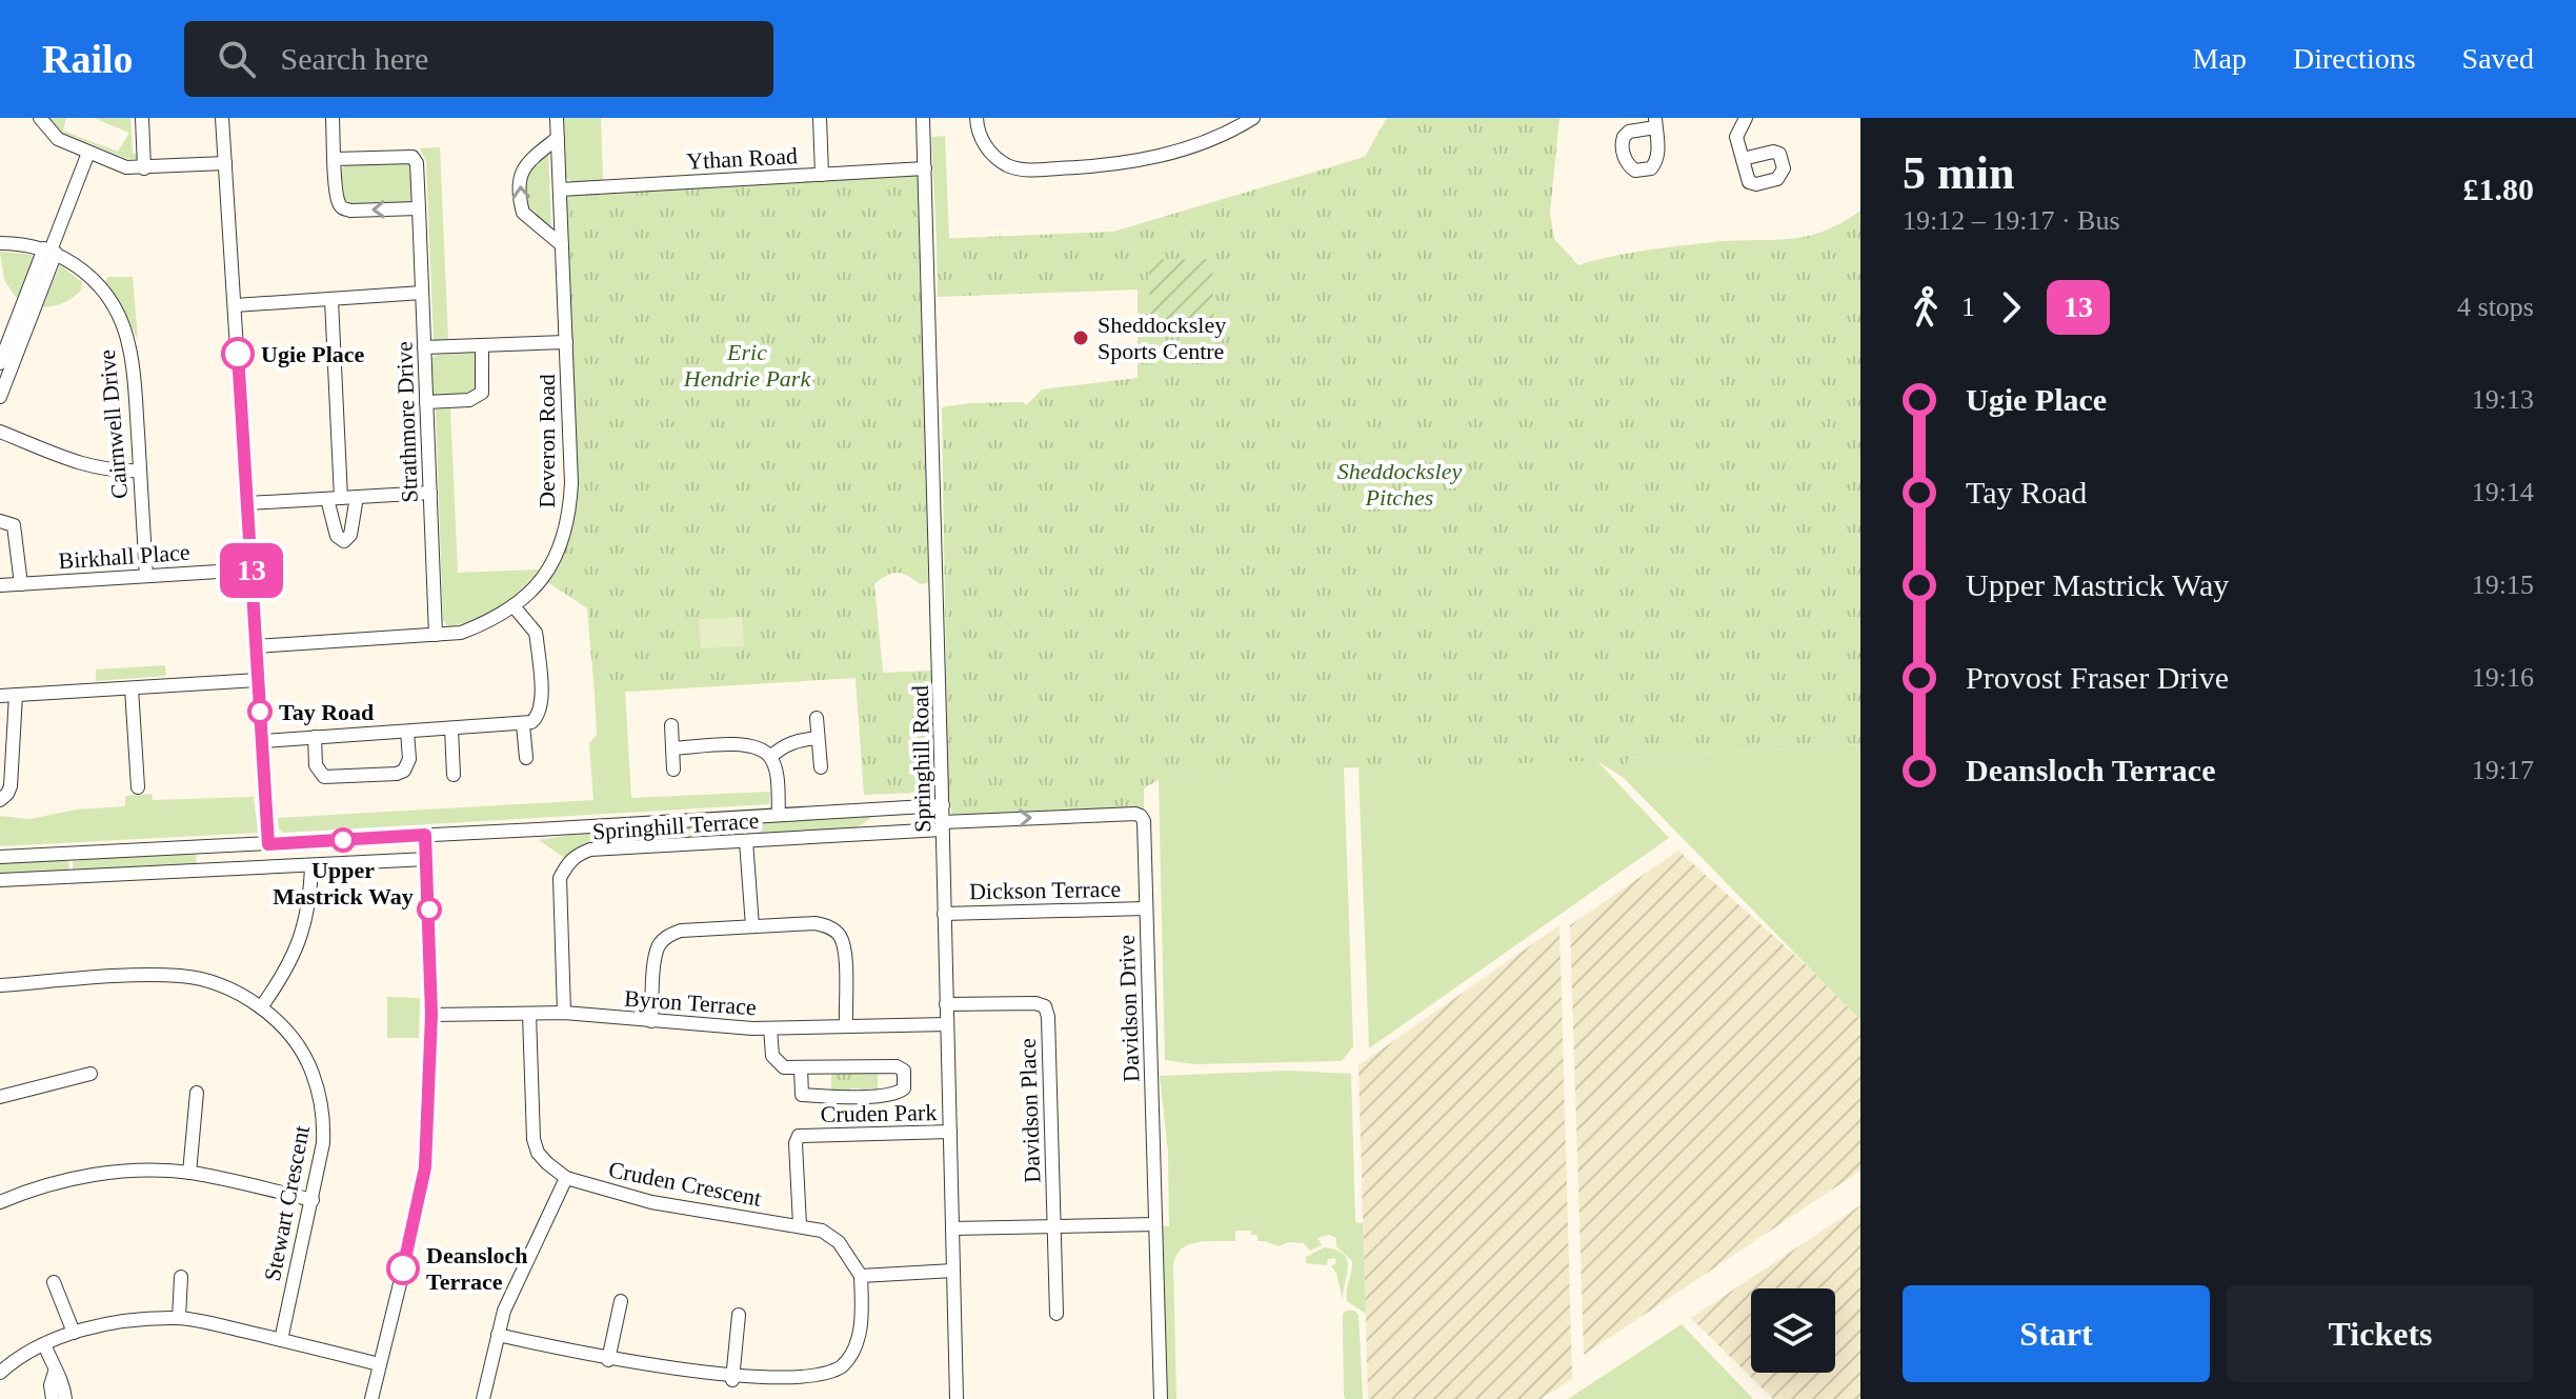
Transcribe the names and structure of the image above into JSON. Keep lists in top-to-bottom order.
{
  "streets": {
    "street": [
      "Ythan Road",
      "Strathmore Drive",
      "Cairnwell Drive",
      "Deveron Road",
      "Birkhall Place",
      "Springhill Road",
      "Springhill Terrace",
      "Dickson Terrace",
      "Byron Terrace",
      "Davidson Drive",
      "Davidson Place",
      "Cruden Park",
      "Cruden Crescent",
      "Stewart Crescent"
    ]
  },
  "crossings": [
    ["Ythan Road", "Deveron Road"],
    ["Ythan Road", "Springhill Road"],
    ["Strathmore Drive", "Deveron Road"],
    ["Cairnwell Drive", "Birkhall Place"],
    ["Springhill Road", "Springhill Terrace"],
    ["Springhill Road", "Dickson Terrace"],
    ["Springhill Road", "Byron Terrace"],
    ["Springhill Road", "Davidson Drive"],
    ["Springhill Road", "Davidson Place"],
    ["Springhill Road", "Cruden Park"],
    ["Springhill Terrace", "Byron Terrace"],
    ["Springhill Terrace", "Davidson Drive"],
    ["Dickson Terrace", "Davidson Drive"],
    ["Byron Terrace", "Cruden Crescent"],
    ["Cruden Park", "Cruden Crescent"]
  ],
  "parks": ["Eric Hendrie Park", "Sheddocksley Pitches"],
  "places": [
    "Sheddocksley Sports Centre",
    "Ugie Place",
    "Tay Road",
    "Upper Mastrick Way",
    "Deansloch Terrace"
  ],
  "lines": ["bus line 13"],
  "page": {
    "header": "Railo",
    "search": "Search here",
    "nav": ["Map", "Directions", "Saved"],
    "on_map": "13",
    "heading": ["5 min", "19:12 – 19:17 · Bus", "£1.80"],
    "legs": ["1", "13", "4 stops"],
    "list": [
      {
        "name": "Ugie Place",
        "value": "19:13"
      },
      {
        "name": "Tay Road",
        "value": "19:14"
      },
      {
        "name": "Upper Mastrick Way",
        "value": "19:15"
      },
      {
        "name": "Provost Fraser Drive",
        "value": "19:16"
      },
      {
        "name": "Deansloch Terrace",
        "value": "19:17"
      }
    ],
    "buttons": ["Start", "Tickets"]
  }
}
